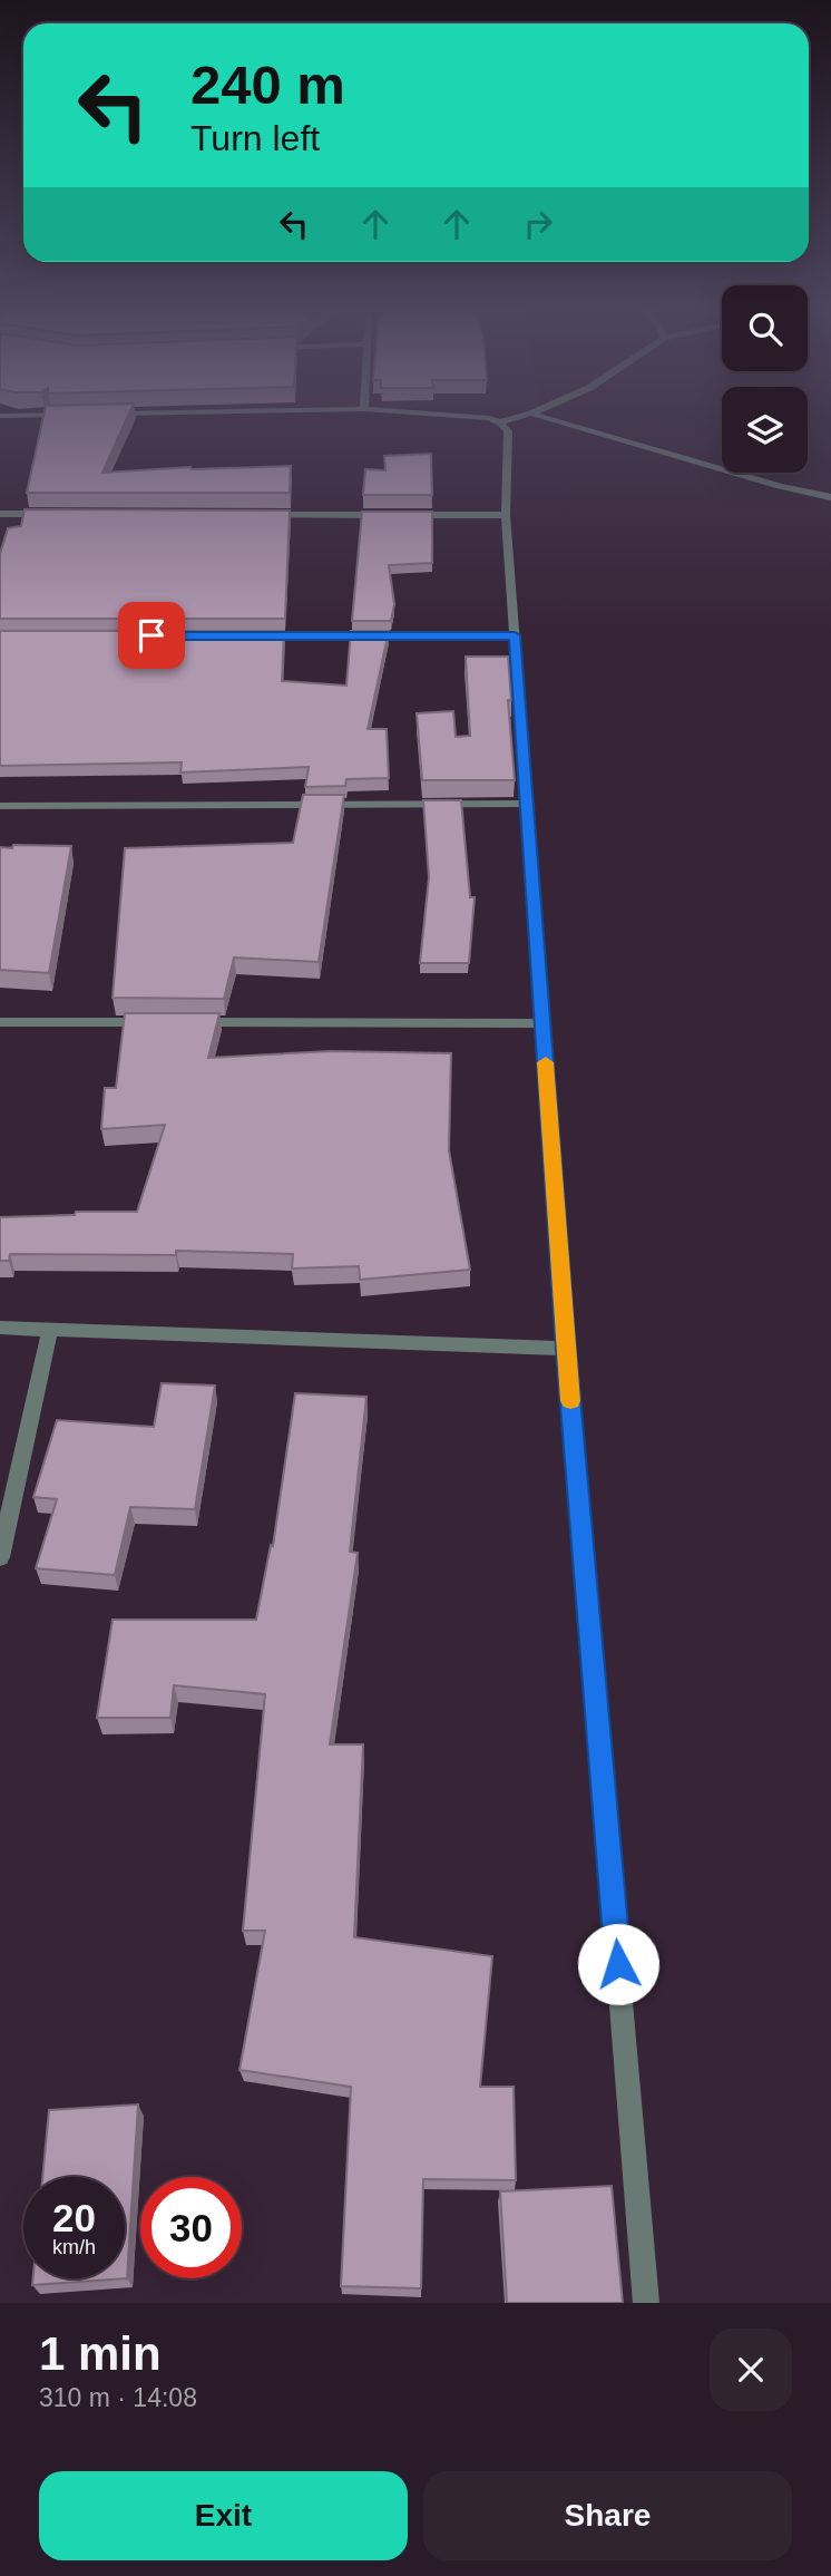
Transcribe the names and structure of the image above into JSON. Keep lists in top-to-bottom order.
{
  "page": {
    "turn": ["240 m", "Turn left"],
    "speed": "20 km/h",
    "limit": "30",
    "heading": ["1 min", "310 m · 14:08"],
    "buttons": ["Exit", "Share"]
  }
}
